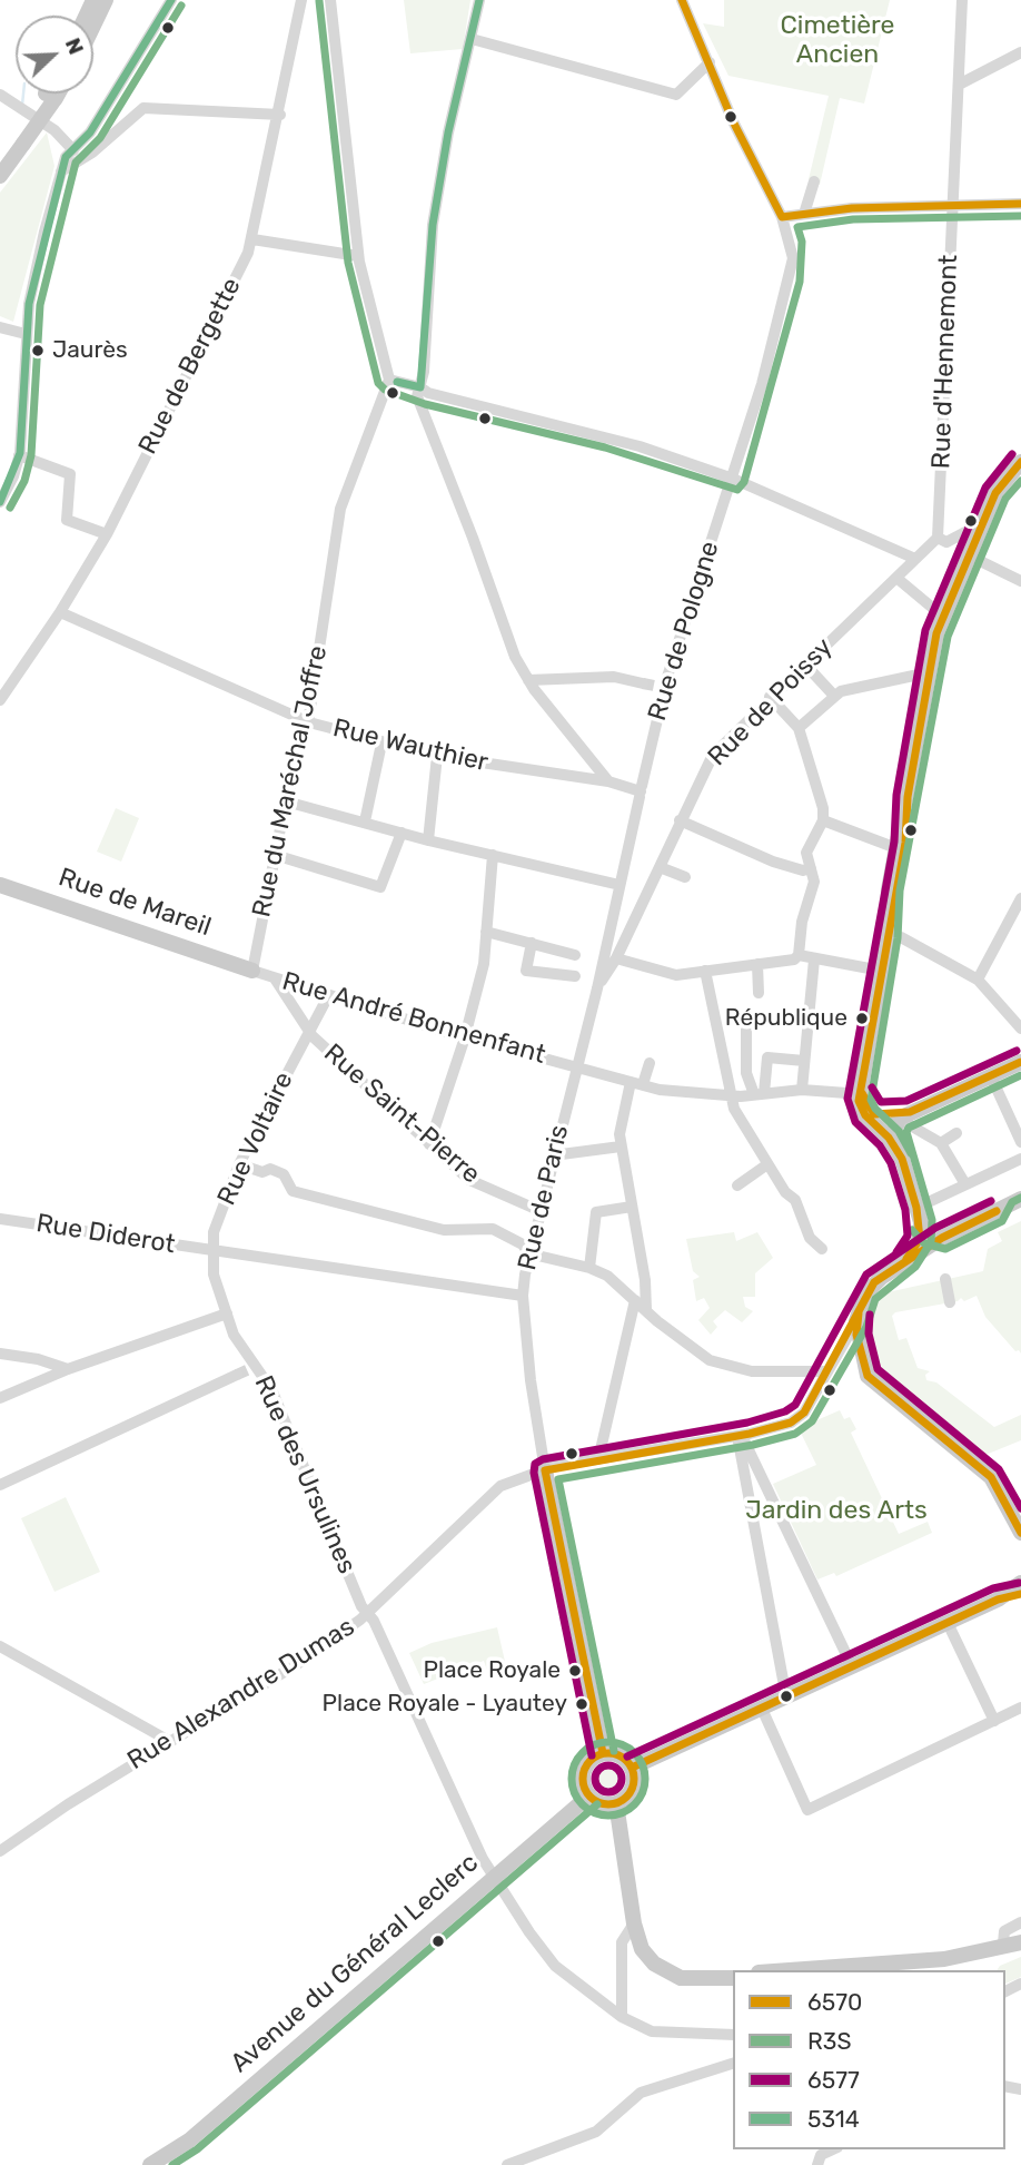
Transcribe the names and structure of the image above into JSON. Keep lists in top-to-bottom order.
{
  "streets": {
    "main road": ["Rue de Mareil", "Avenue du Général Leclerc"],
    "street": [
      "Rue d'Hennemont",
      "Rue de Bergette",
      "Rue de Pologne",
      "Rue de Poissy",
      "Rue Wauthier",
      "Rue du Maréchal Joffre",
      "Rue André Bonnenfant",
      "Rue Saint-Pierre",
      "Rue Voltaire",
      "Rue de Paris",
      "Rue Diderot",
      "Rue des Ursulines",
      "Rue Alexandre Dumas"
    ]
  },
  "crossings": [
    ["Rue d'Hennemont", "Rue de Poissy"],
    ["Rue de Bergette", "Rue Wauthier"],
    ["Rue de Pologne", "Rue de Poissy"],
    ["Rue de Pologne", "Rue Wauthier"],
    ["Rue de Pologne", "Rue de Paris"],
    ["Rue de Poissy", "Rue de Paris"],
    ["Rue Wauthier", "Rue du Maréchal Joffre"],
    ["Rue du Maréchal Joffre", "Rue de Mareil"],
    ["Rue du Maréchal Joffre", "Rue André Bonnenfant"],
    ["Rue de Mareil", "Rue André Bonnenfant"],
    ["Rue André Bonnenfant", "Rue Saint-Pierre"],
    ["Rue André Bonnenfant", "Rue Voltaire"],
    ["Rue André Bonnenfant", "Rue de Paris"],
    ["Rue Saint-Pierre", "Rue Voltaire"],
    ["Rue Saint-Pierre", "Rue de Paris"],
    ["Rue Voltaire", "Rue Diderot"],
    ["Rue Voltaire", "Rue des Ursulines"],
    ["Rue de Paris", "Rue Diderot"],
    ["Rue de Paris", "Rue Alexandre Dumas"],
    ["Rue Diderot", "Rue des Ursulines"],
    ["Rue des Ursulines", "Rue Alexandre Dumas"],
    ["Rue des Ursulines", "Avenue du Général Leclerc"]
  ],
  "parks": ["Cimetière Ancien", "Jardin des Arts"],
  "places": [
    "Jaurès",
    "République",
    "Place Royale",
    "Place Royale - Lyautey"
  ],
  "lines": [
    "transit line 6570",
    "transit line 5314",
    "transit line R3S",
    "transit line 6577"
  ],
  "legend": [
    "6570",
    "R3S",
    "6577",
    "5314"
  ],
  "north": "top right"
}
